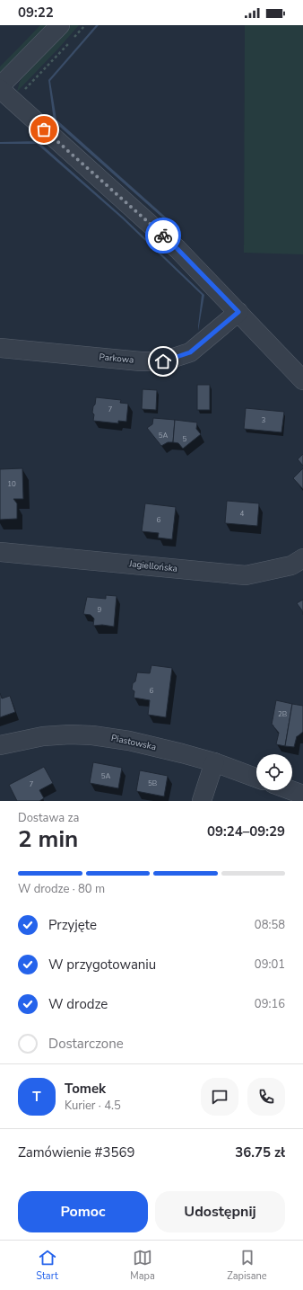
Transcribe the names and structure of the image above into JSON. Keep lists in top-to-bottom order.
{
  "streets": {
    "street": ["Parkowa", "Jagiellońska", "Piastowska"]
  },
  "house_numbers": [
    "7",
    "3",
    "5A",
    "5",
    "10",
    "4",
    "6",
    "9",
    "6",
    "2B",
    "5A",
    "5B",
    "7"
  ],
  "page": {
    "status": "09:22",
    "heading": ["2 min", "Dostawa za", "09:24–09:29"],
    "panel": [
      "Tomek",
      "Kurier · 4.5",
      "Zamówienie #3569",
      "36.75 zł"
    ],
    "bar": "W drodze · 80 m",
    "list": [
      ["Przyjęte", "08:58"],
      ["W przygotowaniu", "09:01"],
      ["W drodze", "09:16"],
      "Dostarczone"
    ],
    "round": "T",
    "buttons": ["Pomoc", "Udostępnij"],
    "tabs": ["Start", "Mapa", "Zapisane"]
  }
}
